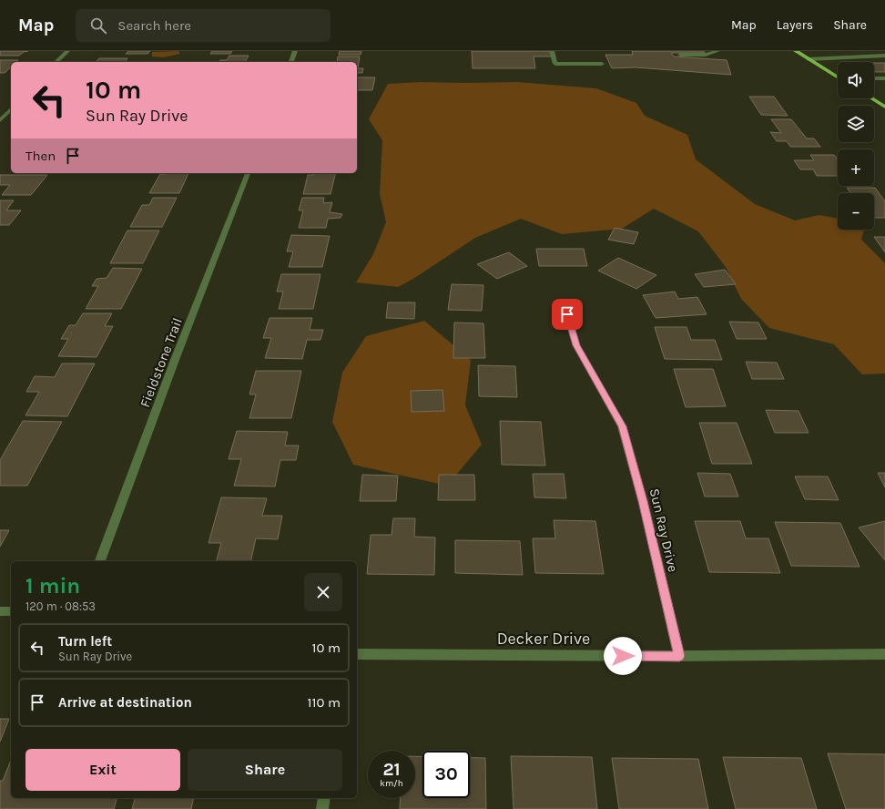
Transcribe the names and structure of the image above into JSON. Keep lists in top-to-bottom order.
{
  "streets": {
    "street": ["Fieldstone Trail", "Sun Ray Drive", "Decker Drive"]
  },
  "crossings": [
    ["Sun Ray Drive", "Decker Drive"]
  ],
  "page": {
    "header": "Map",
    "search": "Search here",
    "nav": ["Map", "Layers", "Share"],
    "map_buttons": ["+", "−"],
    "turn": ["10 m", "Sun Ray Drive"],
    "then": "Then",
    "heading": ["1 min", "120 m · 08:53"],
    "list": [
      {
        "name": "Turn left",
        "note": "Sun Ray Drive",
        "value": "10 m"
      },
      {
        "name": "Arrive at destination",
        "value": "110 m"
      }
    ],
    "buttons": ["Exit", "Share"],
    "speed": "21 km/h",
    "limit": "30"
  }
}
